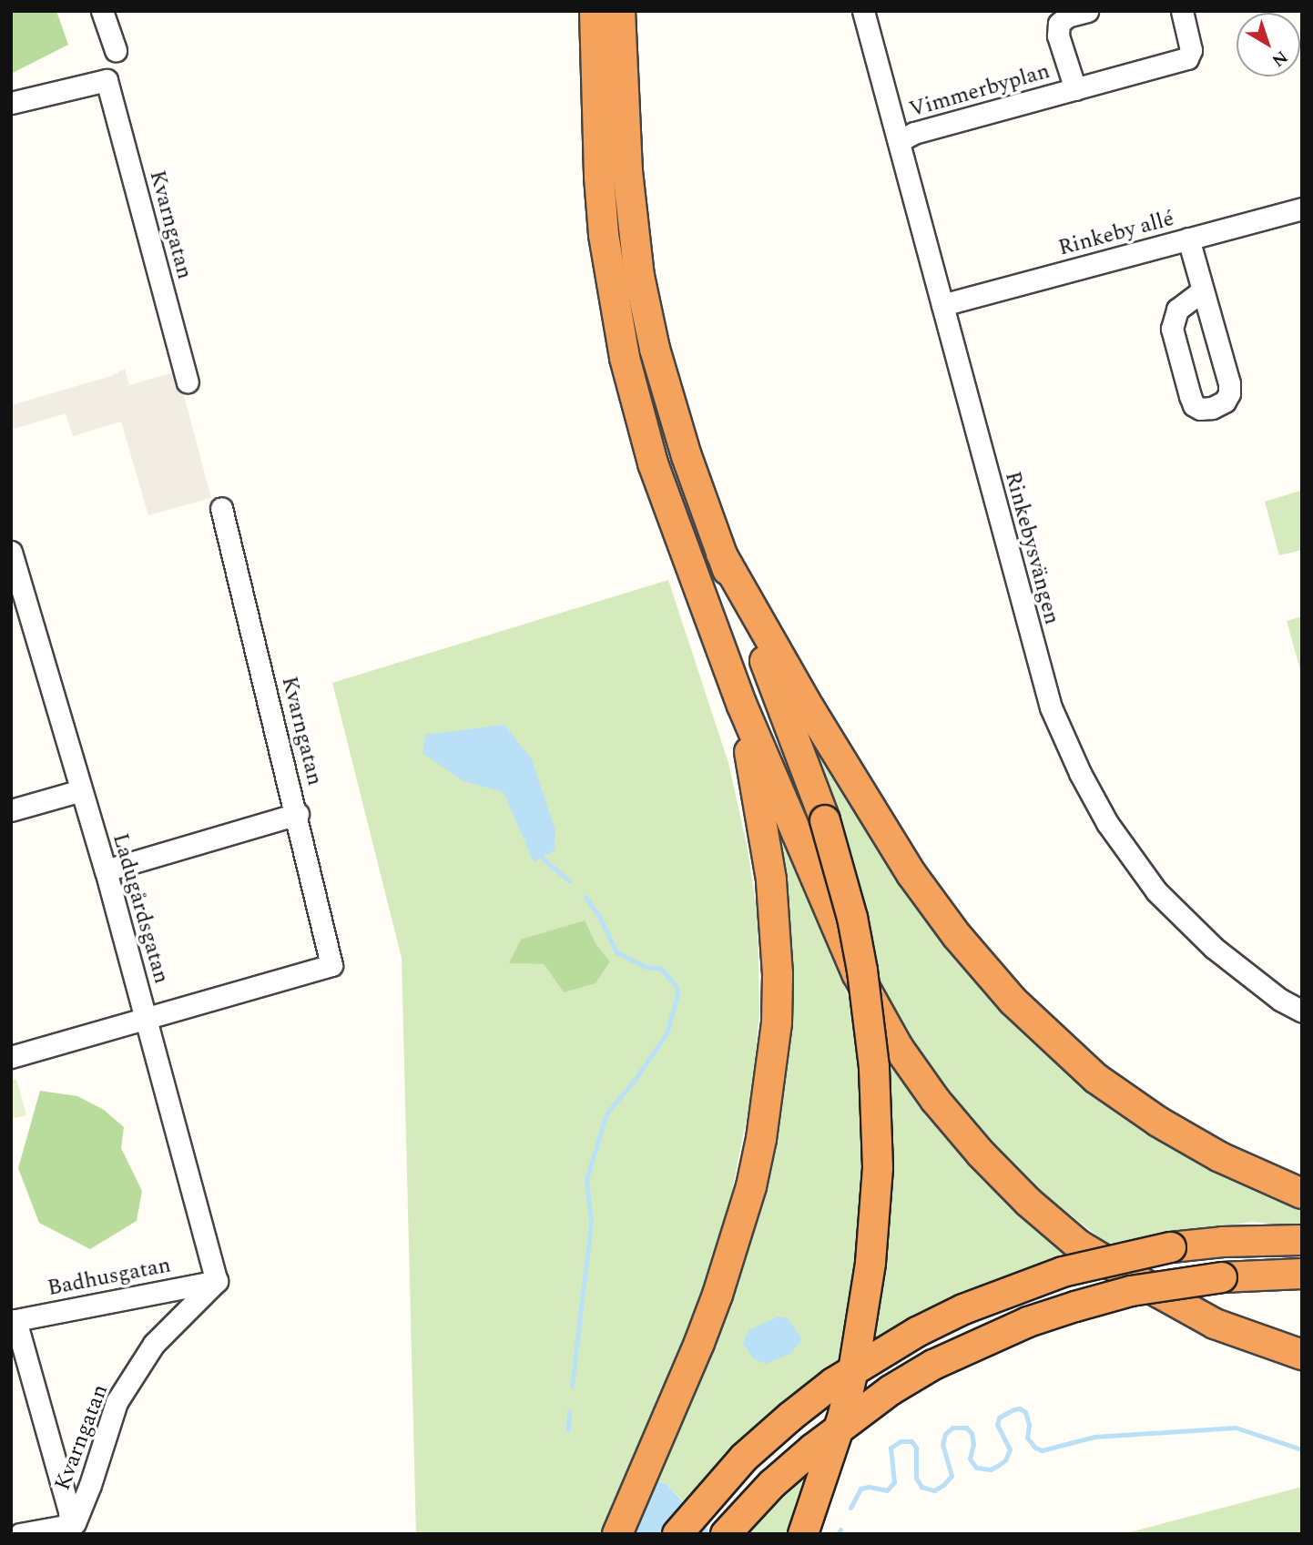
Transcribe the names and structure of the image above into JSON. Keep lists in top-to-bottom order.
{
  "streets": {
    "street": [
      "Vimmerbyplan",
      "Kvarngatan",
      "Rinkeby allé",
      "Rinkebysvängen",
      "Ladugårdsgatan",
      "Badhusgatan"
    ]
  },
  "crossings": [
    ["Vimmerbyplan", "Rinkebysvängen"],
    ["Kvarngatan", "Ladugårdsgatan"],
    ["Kvarngatan", "Badhusgatan"],
    ["Rinkeby allé", "Rinkebysvängen"],
    ["Ladugårdsgatan", "Badhusgatan"]
  ],
  "north": "bottom right"
}
